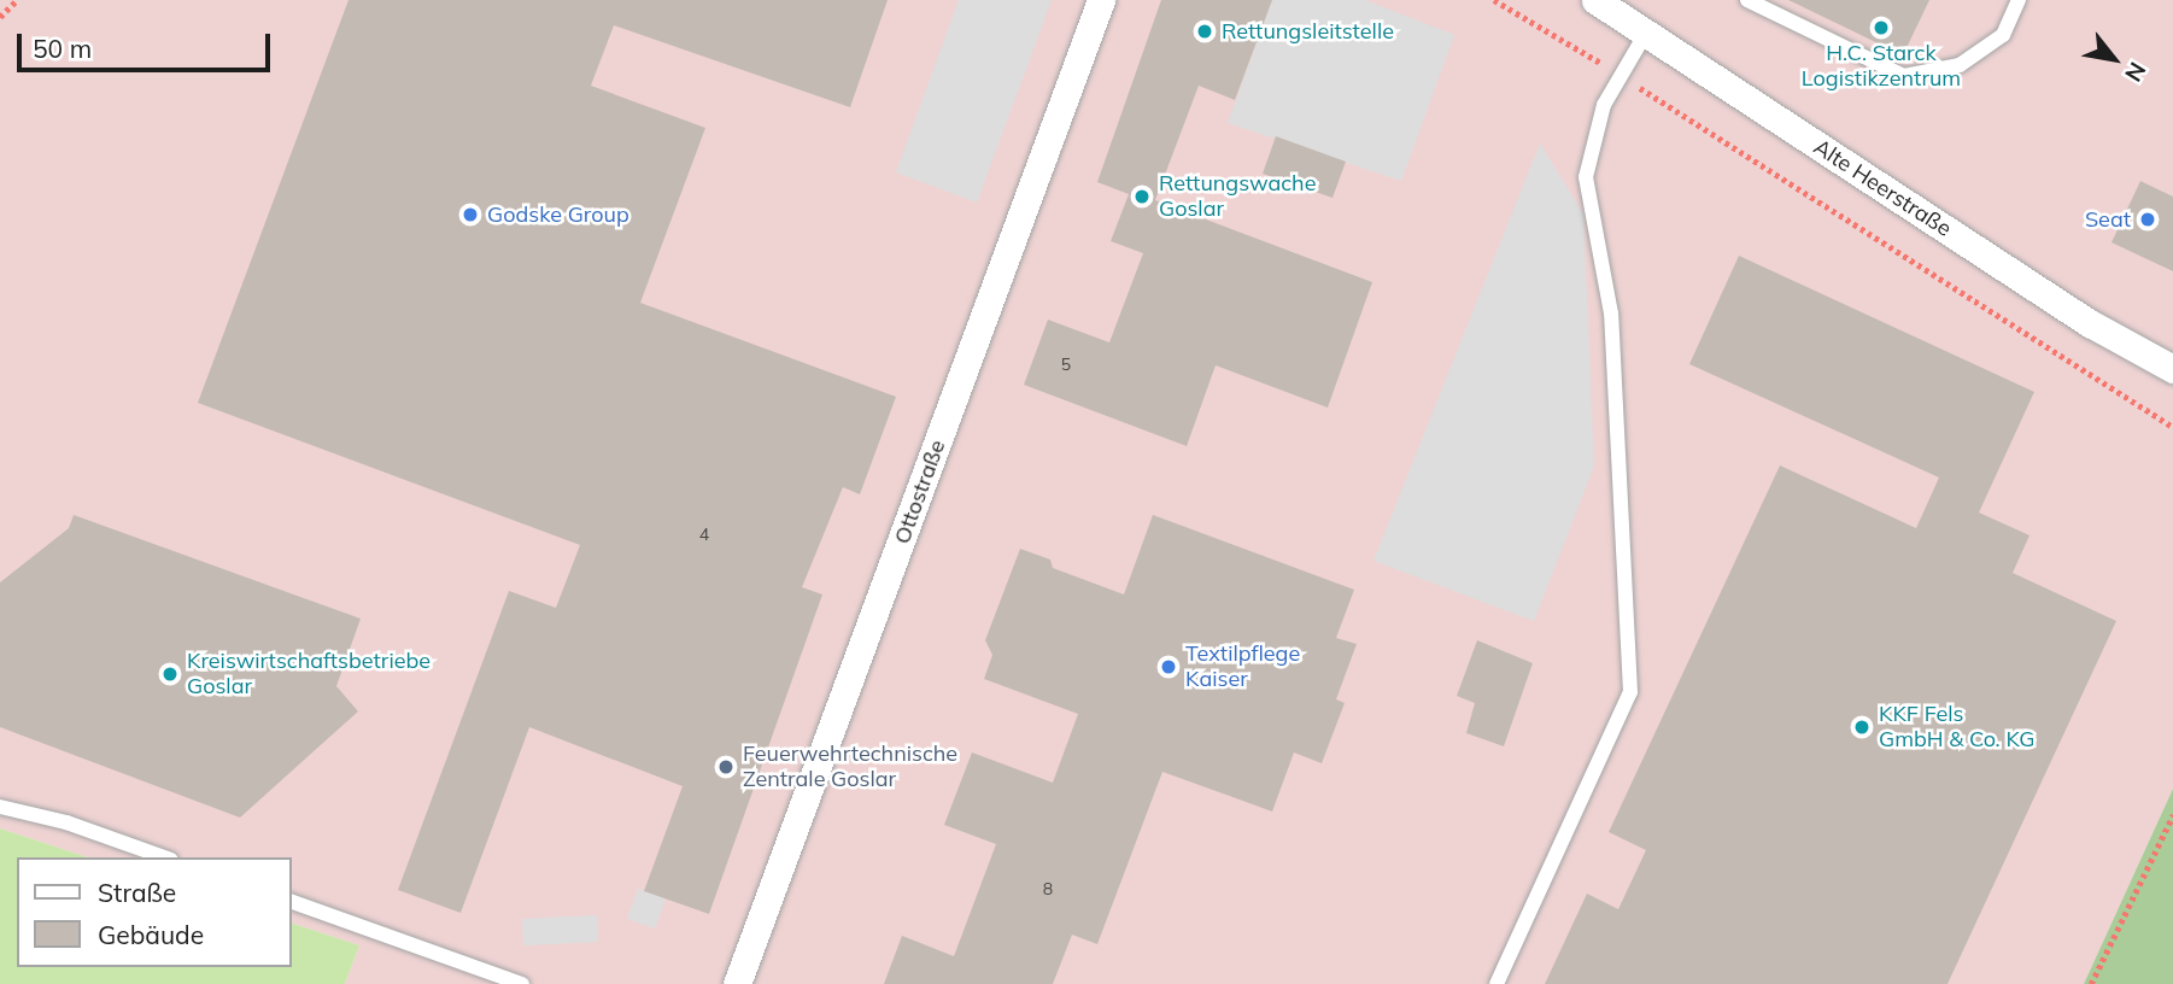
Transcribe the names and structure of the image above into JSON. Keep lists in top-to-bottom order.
{
  "streets": {
    "street": ["Alte Heerstraße", "Ottostraße"]
  },
  "places": [
    "H.C. Starck Logistikzentrum",
    "Rettungsleitstelle",
    "Rettungswache Goslar",
    "Godske Group",
    "Seat",
    "Textilpflege Kaiser",
    "Kreiswirtschaftsbetriebe Goslar",
    "KKF Fels GmbH & Co. KG",
    "Feuerwehrtechnische Zentrale Goslar"
  ],
  "house_numbers": ["5", "4", "8"],
  "legend": ["Straße", "Gebäude"],
  "scale_bar": "50 m",
  "north": "bottom right"
}
